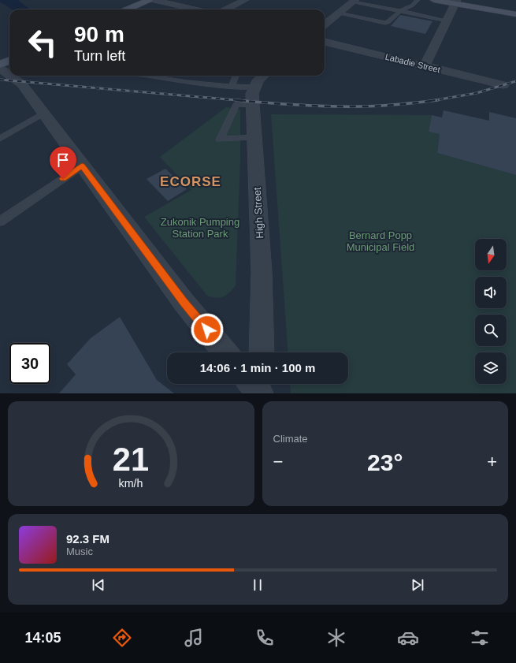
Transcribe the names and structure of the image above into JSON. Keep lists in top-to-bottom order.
{
  "streets": {
    "street": ["Labadie Street", "High Street"]
  },
  "districts": ["ECORSE"],
  "parks": ["Zukonik Pumping Station Park", "Bernard Popp Municipal Field"],
  "north": "bottom",
  "page": {
    "turn": ["90 m", "Turn left"],
    "limit": "30",
    "trip": "14:06 · 1 min · 100 m",
    "tile": "Climate",
    "heat": ["−", "23°", "+"],
    "song": ["92.3 FM", "Music"],
    "tabs": "14:05",
    "gauge": ["21", "km/h"]
  }
}
